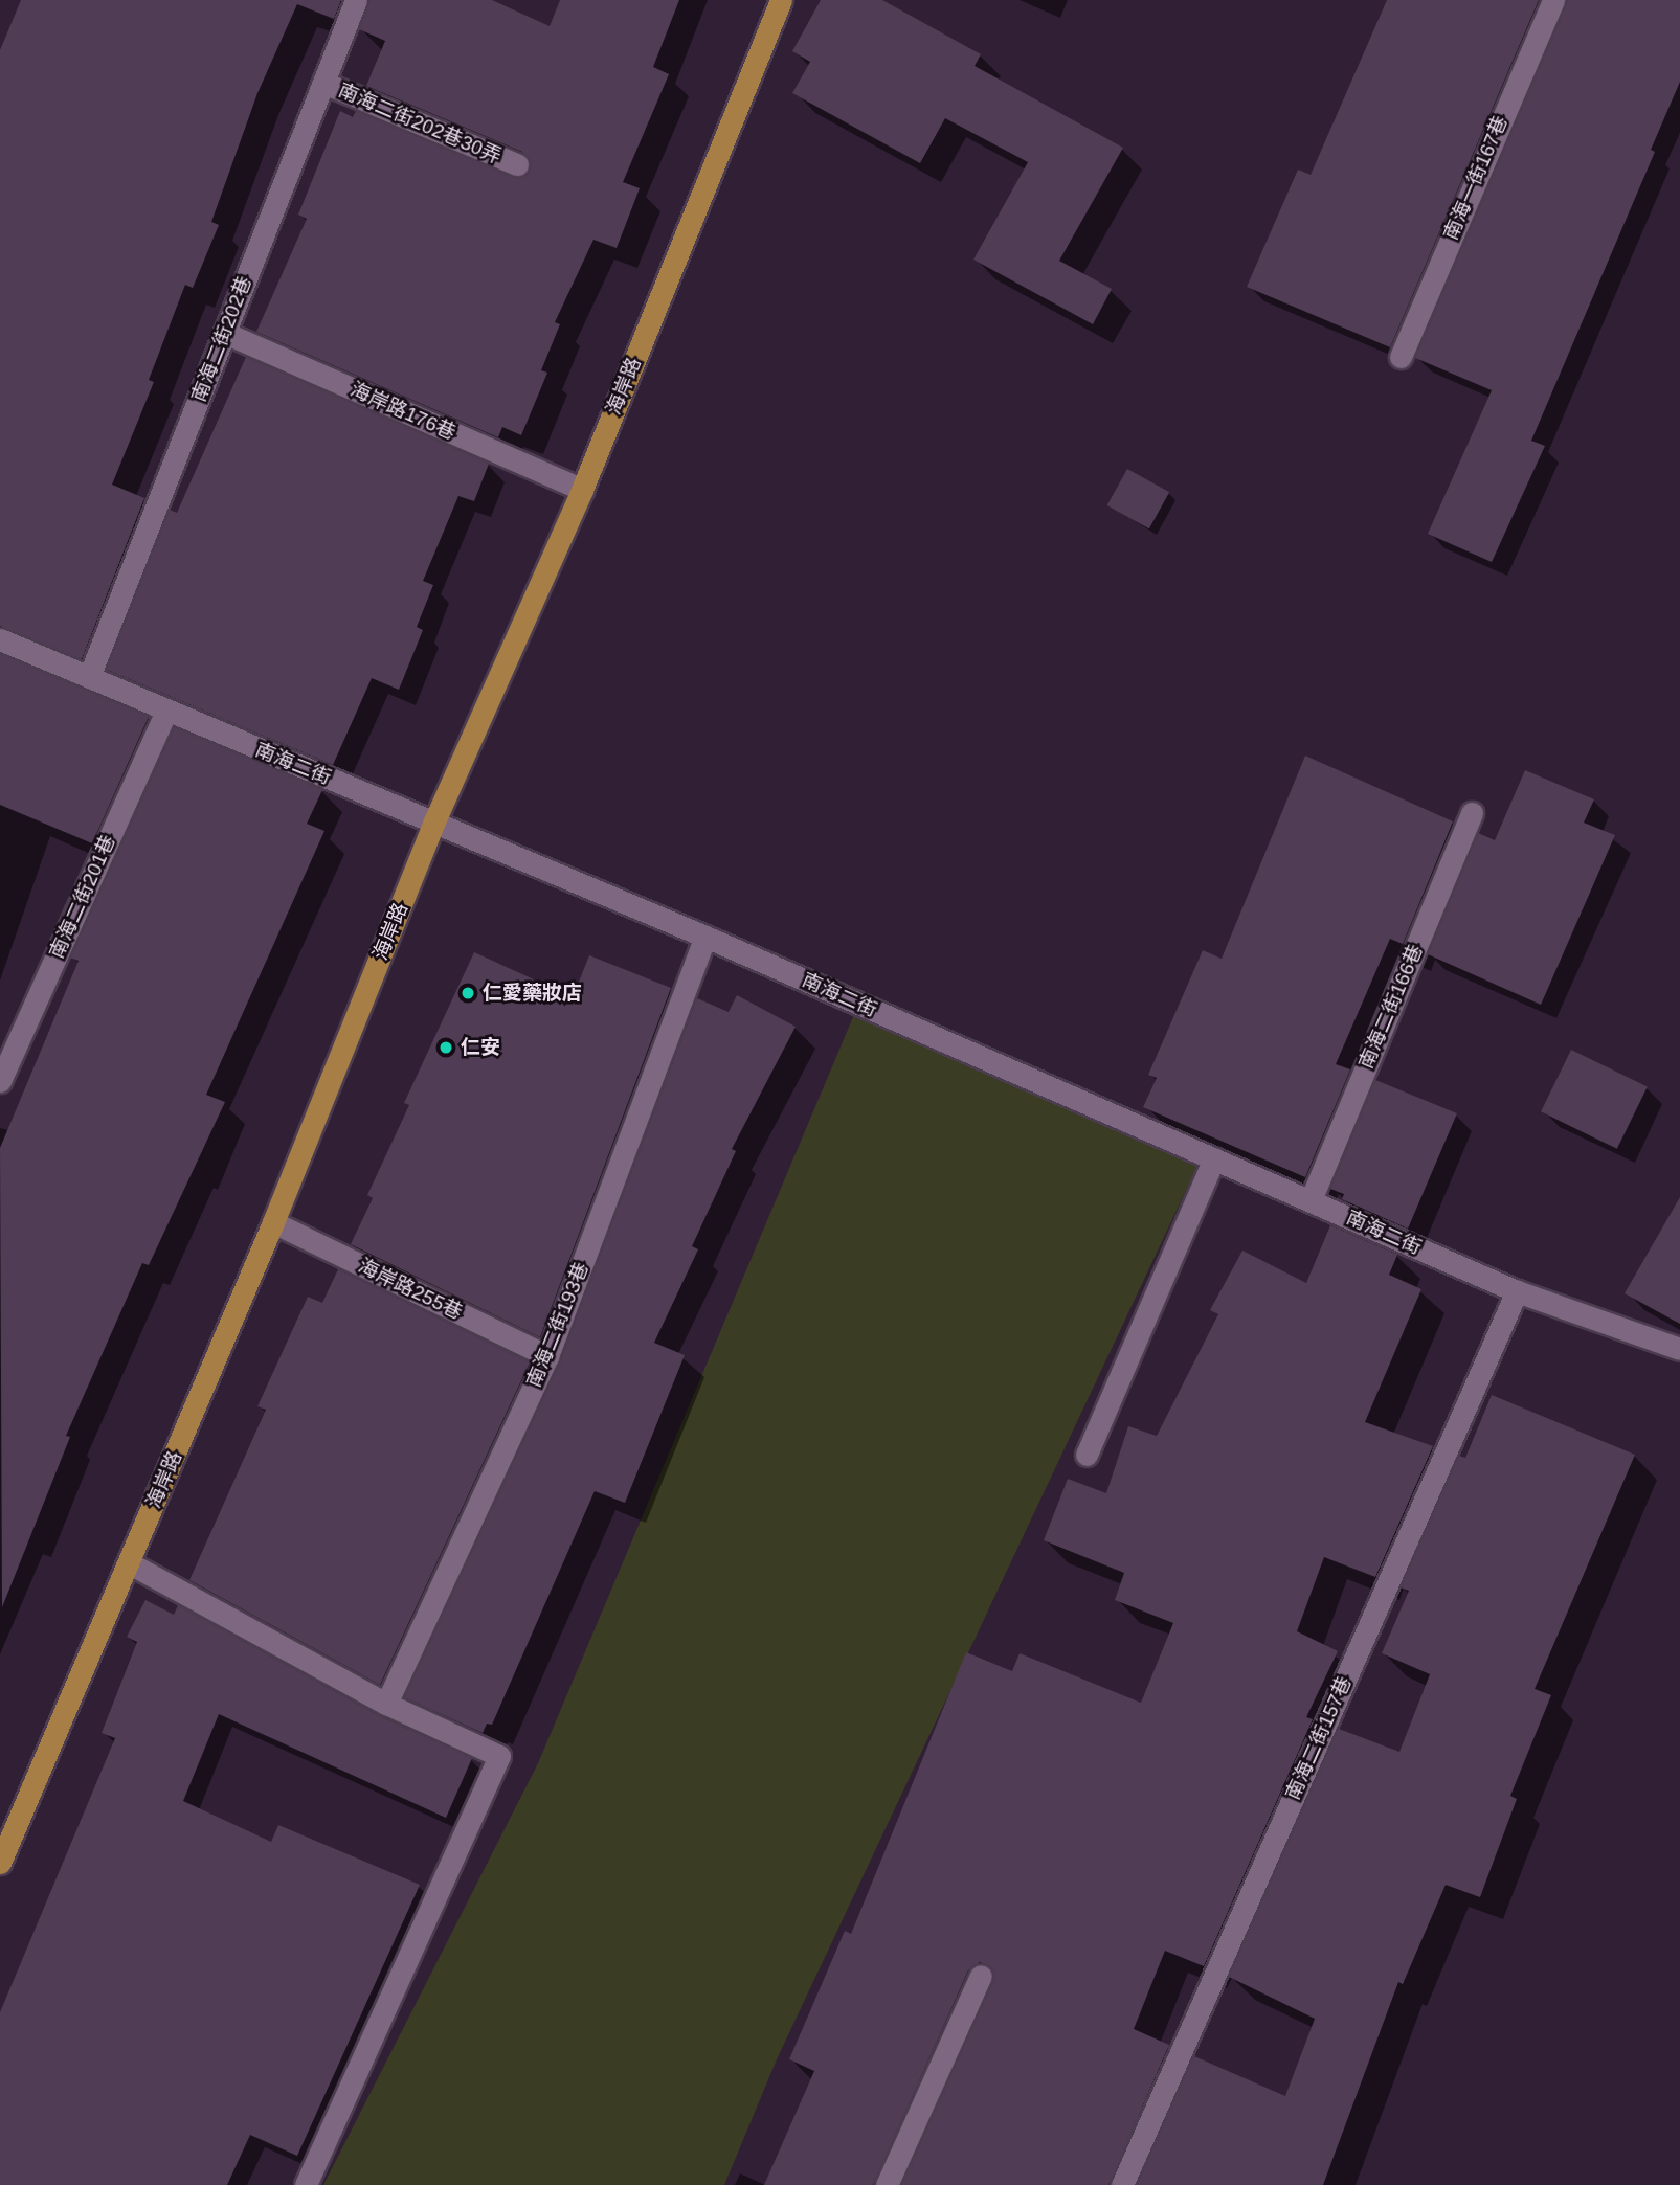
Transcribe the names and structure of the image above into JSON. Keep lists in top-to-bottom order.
{
  "streets": {
    "main road": ["海岸路"],
    "street": [
      "南海二街202巷30弄",
      "南海一街167巷",
      "南海二街202巷",
      "海岸路176巷",
      "南海二街",
      "南海二街201巷",
      "南海二街166巷",
      "海岸路255巷",
      "南海二街193巷",
      "南海二街157巷"
    ]
  },
  "crossings": [
    ["南海二街202巷30弄", "南海二街202巷"],
    ["南海二街202巷", "海岸路176巷"],
    ["南海二街202巷", "南海二街"],
    ["海岸路", "海岸路176巷"],
    ["海岸路", "南海二街"],
    ["海岸路", "海岸路255巷"],
    ["南海二街", "南海二街201巷"],
    ["南海二街", "南海二街166巷"],
    ["南海二街", "南海二街193巷"],
    ["南海二街", "南海二街157巷"],
    ["海岸路255巷", "南海二街193巷"]
  ],
  "places": ["仁愛藥妝店", "仁安"]
}
